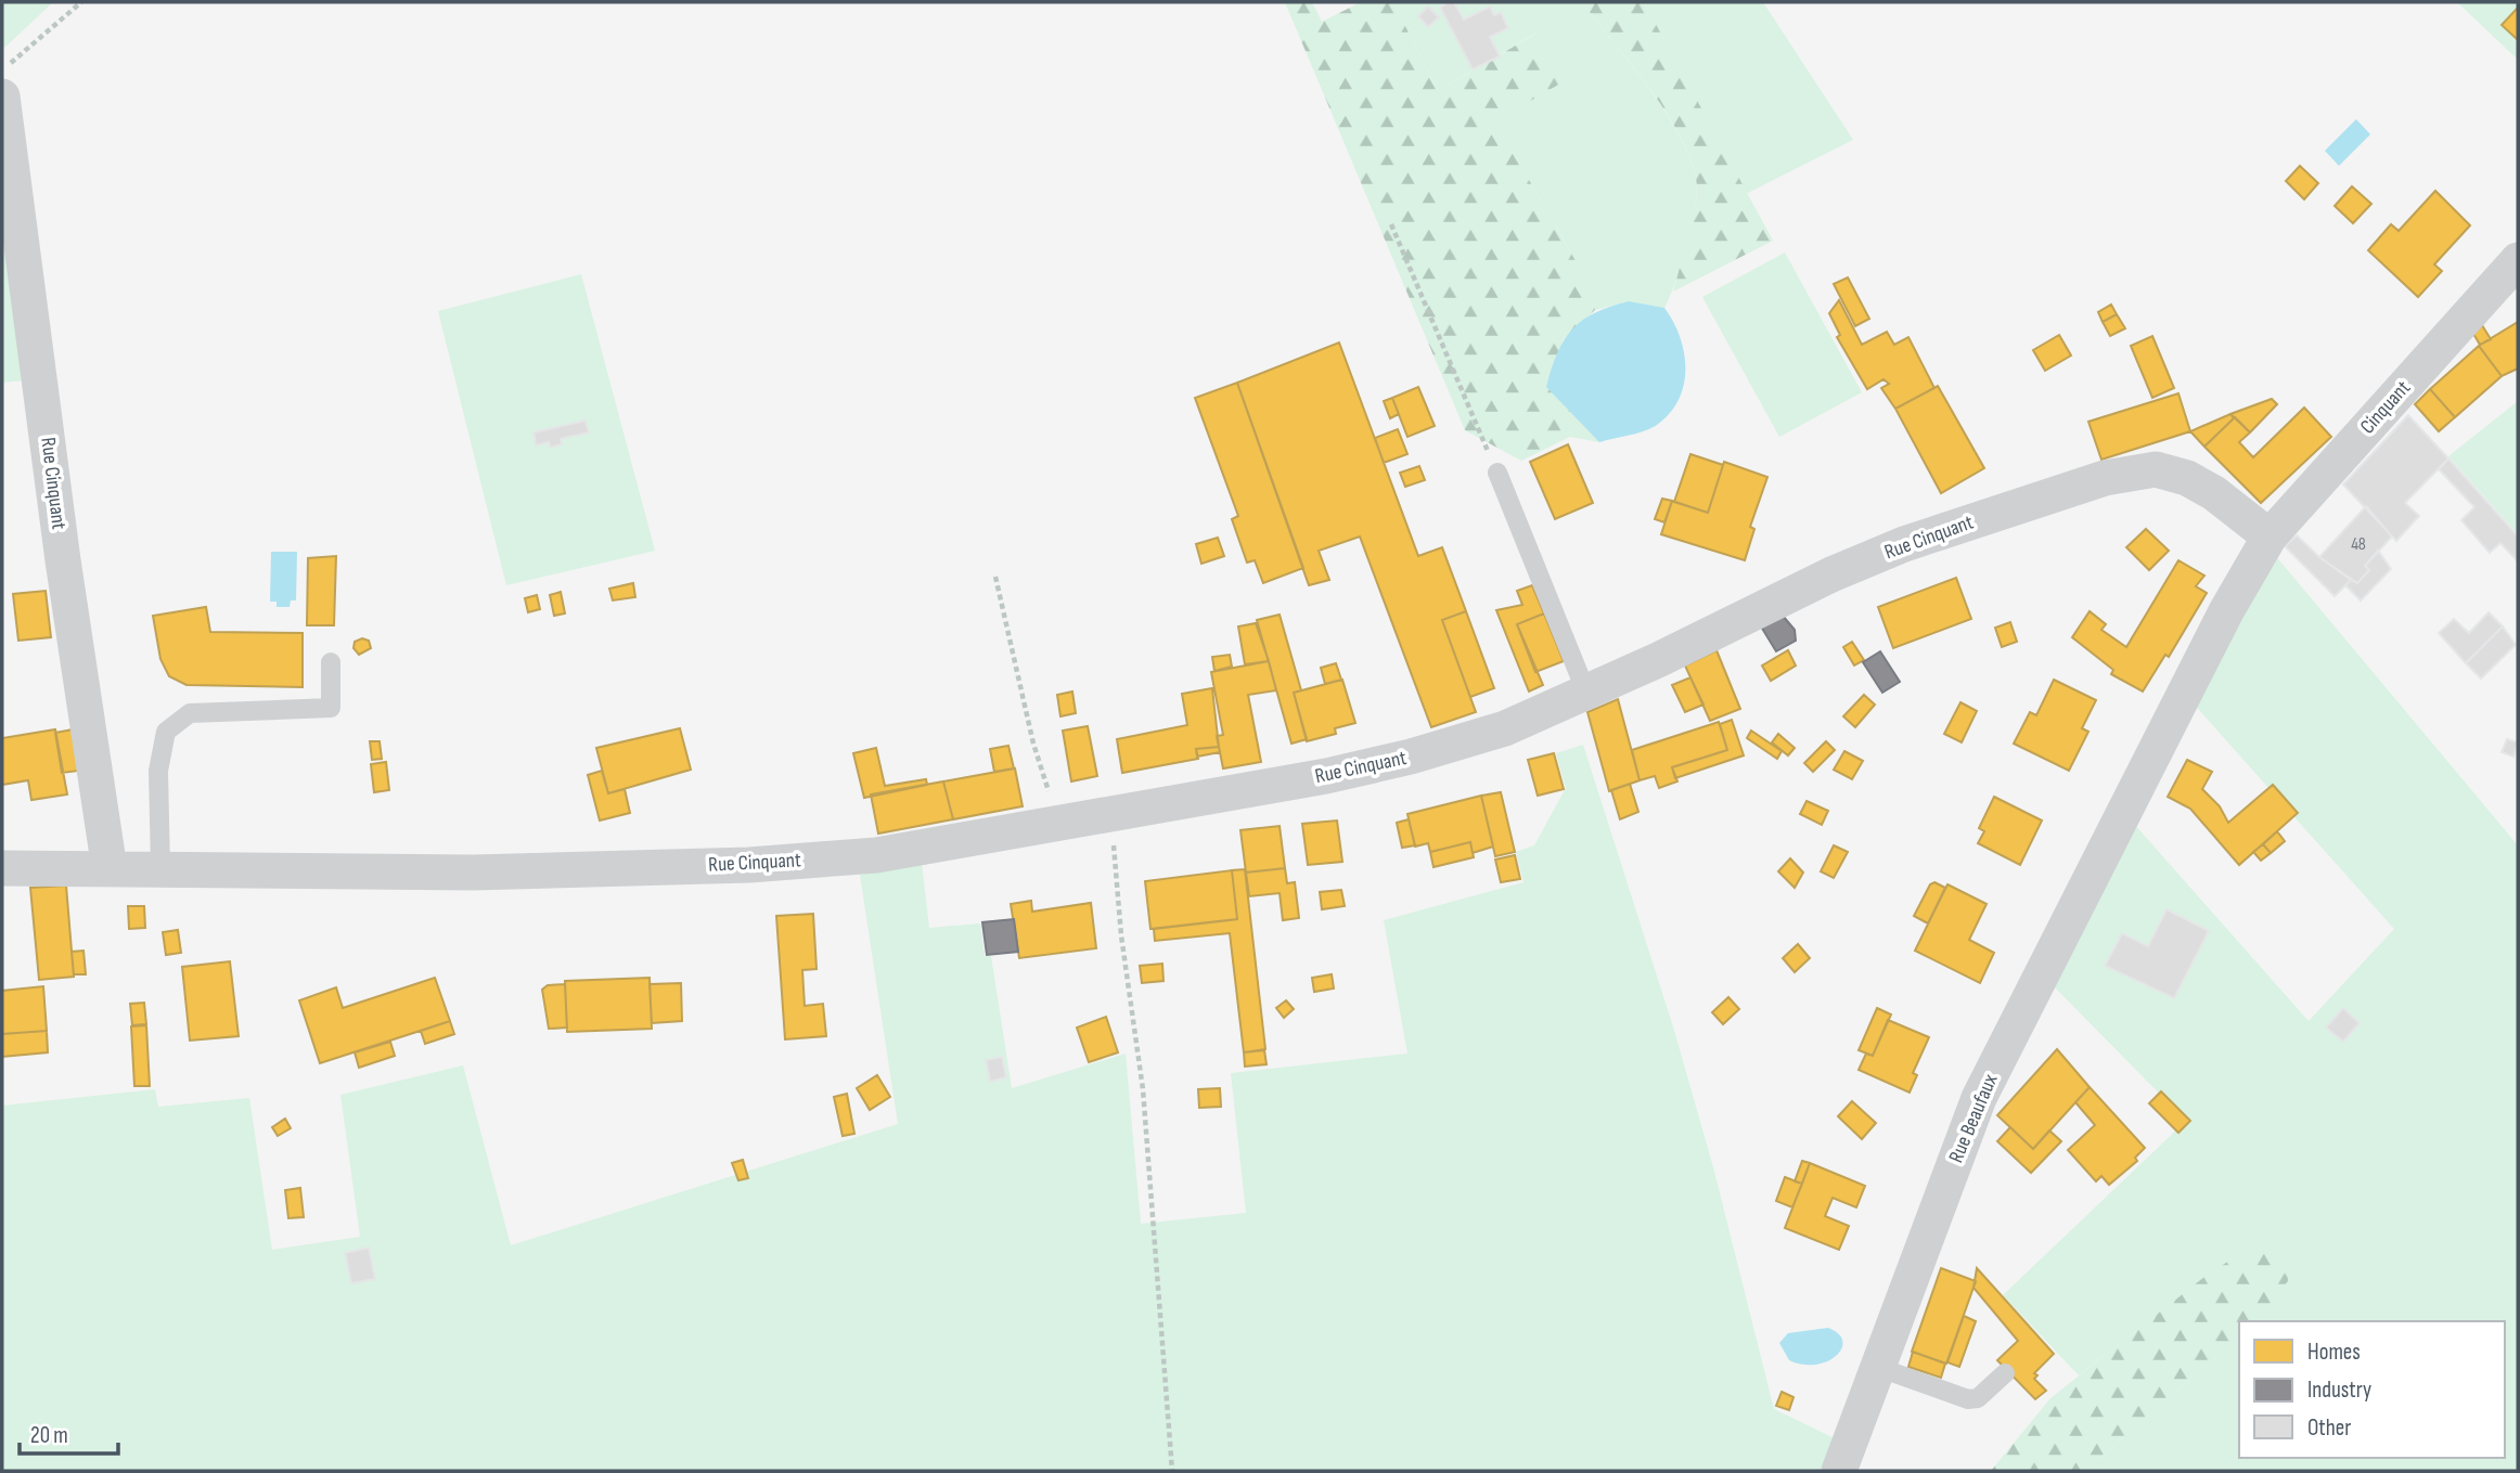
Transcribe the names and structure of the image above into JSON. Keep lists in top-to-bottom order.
{
  "streets": {
    "street": ["Cinquant", "Rue Cinquant", "Rue Beaufaux"]
  },
  "crossings": [
    ["Cinquant", "Rue Cinquant"],
    ["Cinquant", "Rue Beaufaux"],
    ["Rue Cinquant", "Rue Beaufaux"]
  ],
  "house_numbers": ["48"],
  "legend": ["Homes", "Industry", "Other"],
  "scale_bar": "20 m"
}
